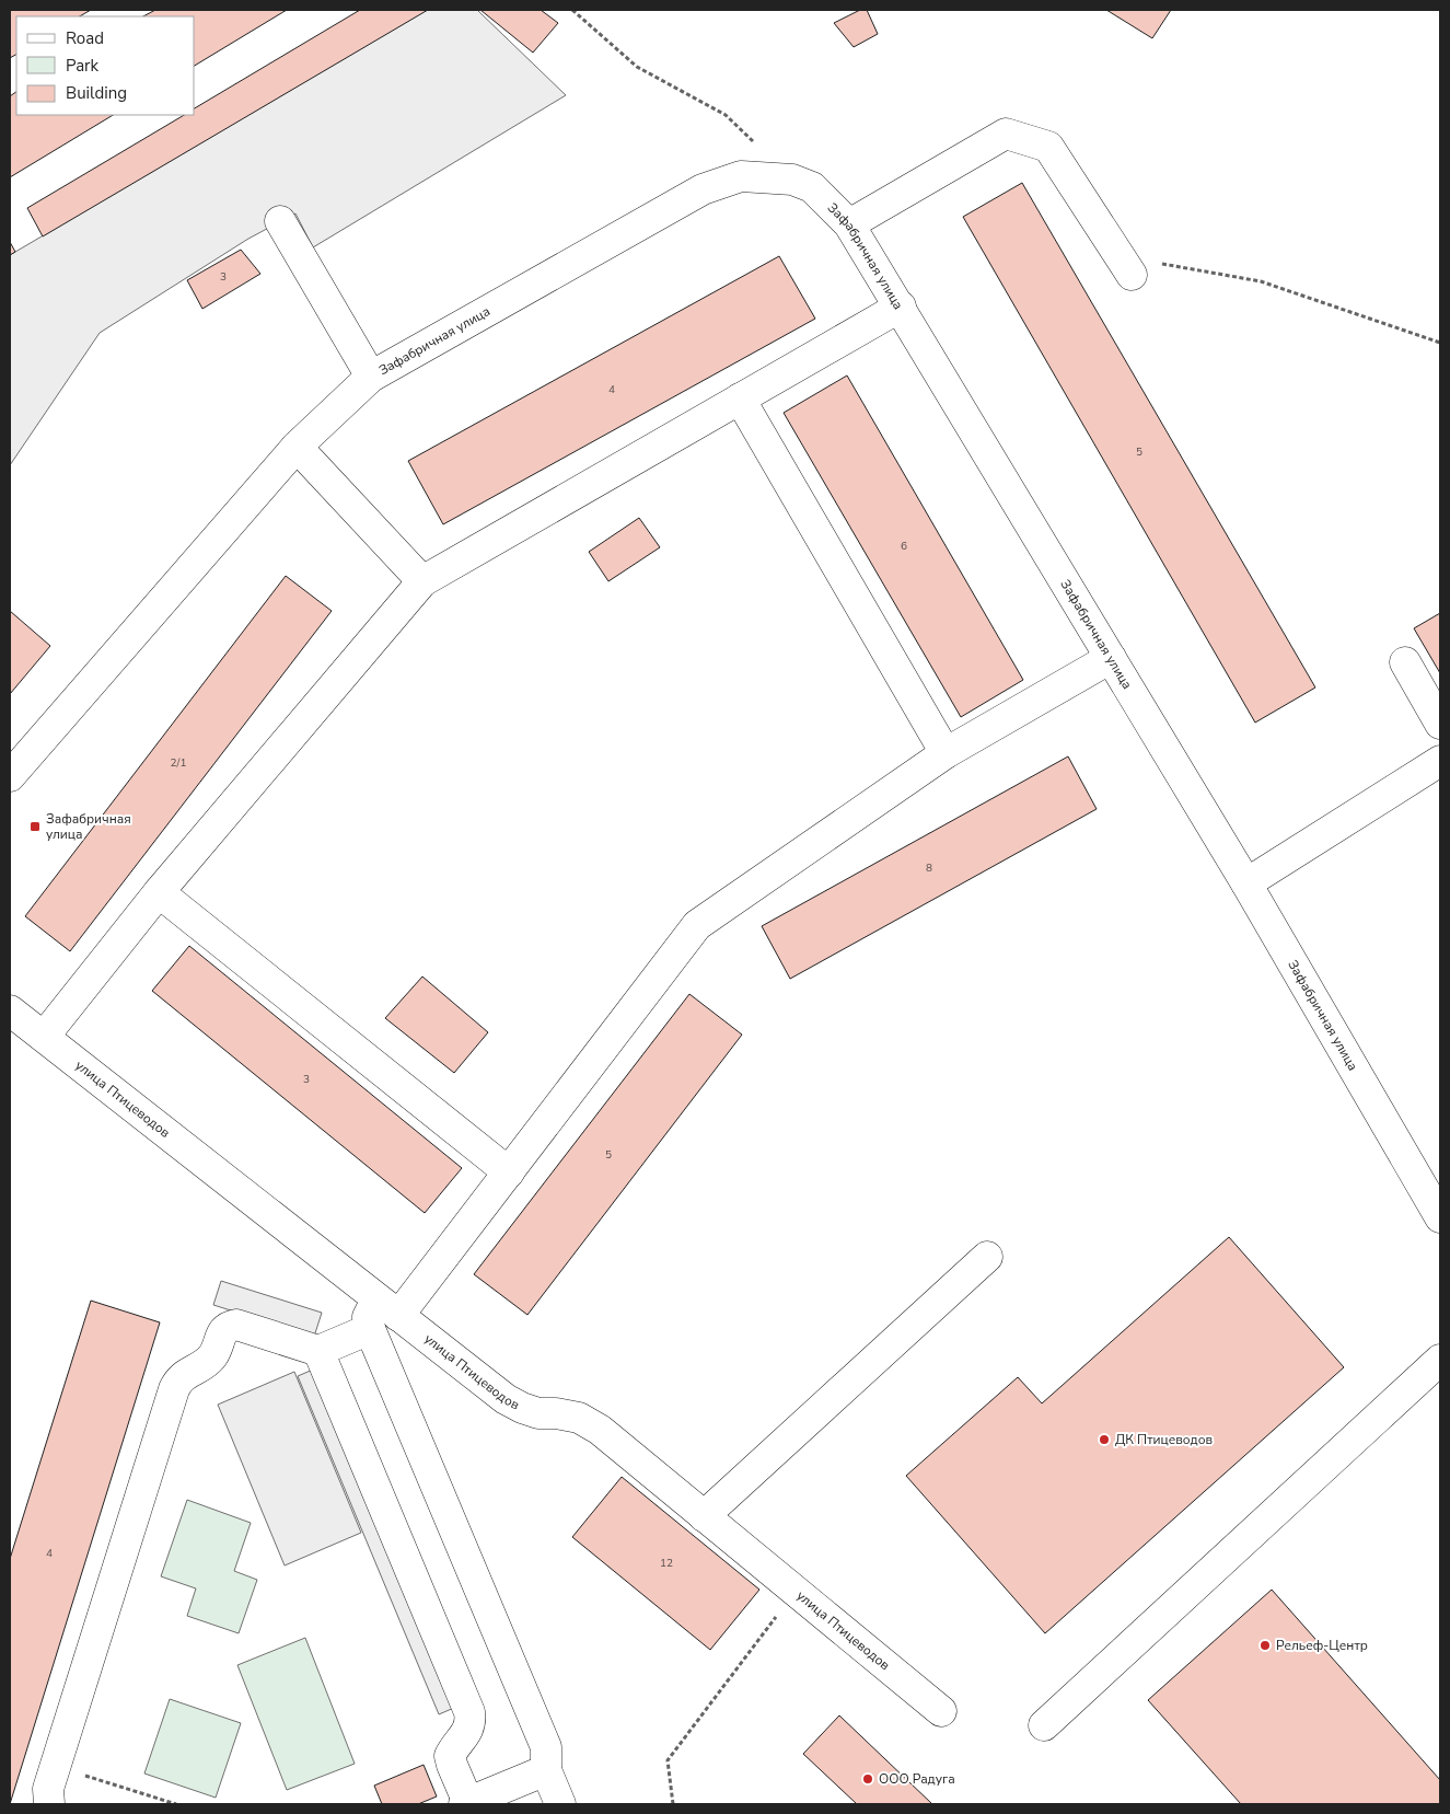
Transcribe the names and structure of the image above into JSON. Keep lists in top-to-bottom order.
{
  "streets": {
    "street": ["Зафабричная улица", "улица Птицеводов"]
  },
  "places": {
    "transit": ["Зафабричная улица"],
    "other": ["ДК Птицеводов", "Рельеф-Центр", "ООО Радуга"]
  },
  "house_numbers": [
    "3",
    "4",
    "5",
    "6",
    "2/1",
    "8",
    "3",
    "5",
    "4",
    "12"
  ],
  "legend": ["Road", "Park", "Building"]
}
